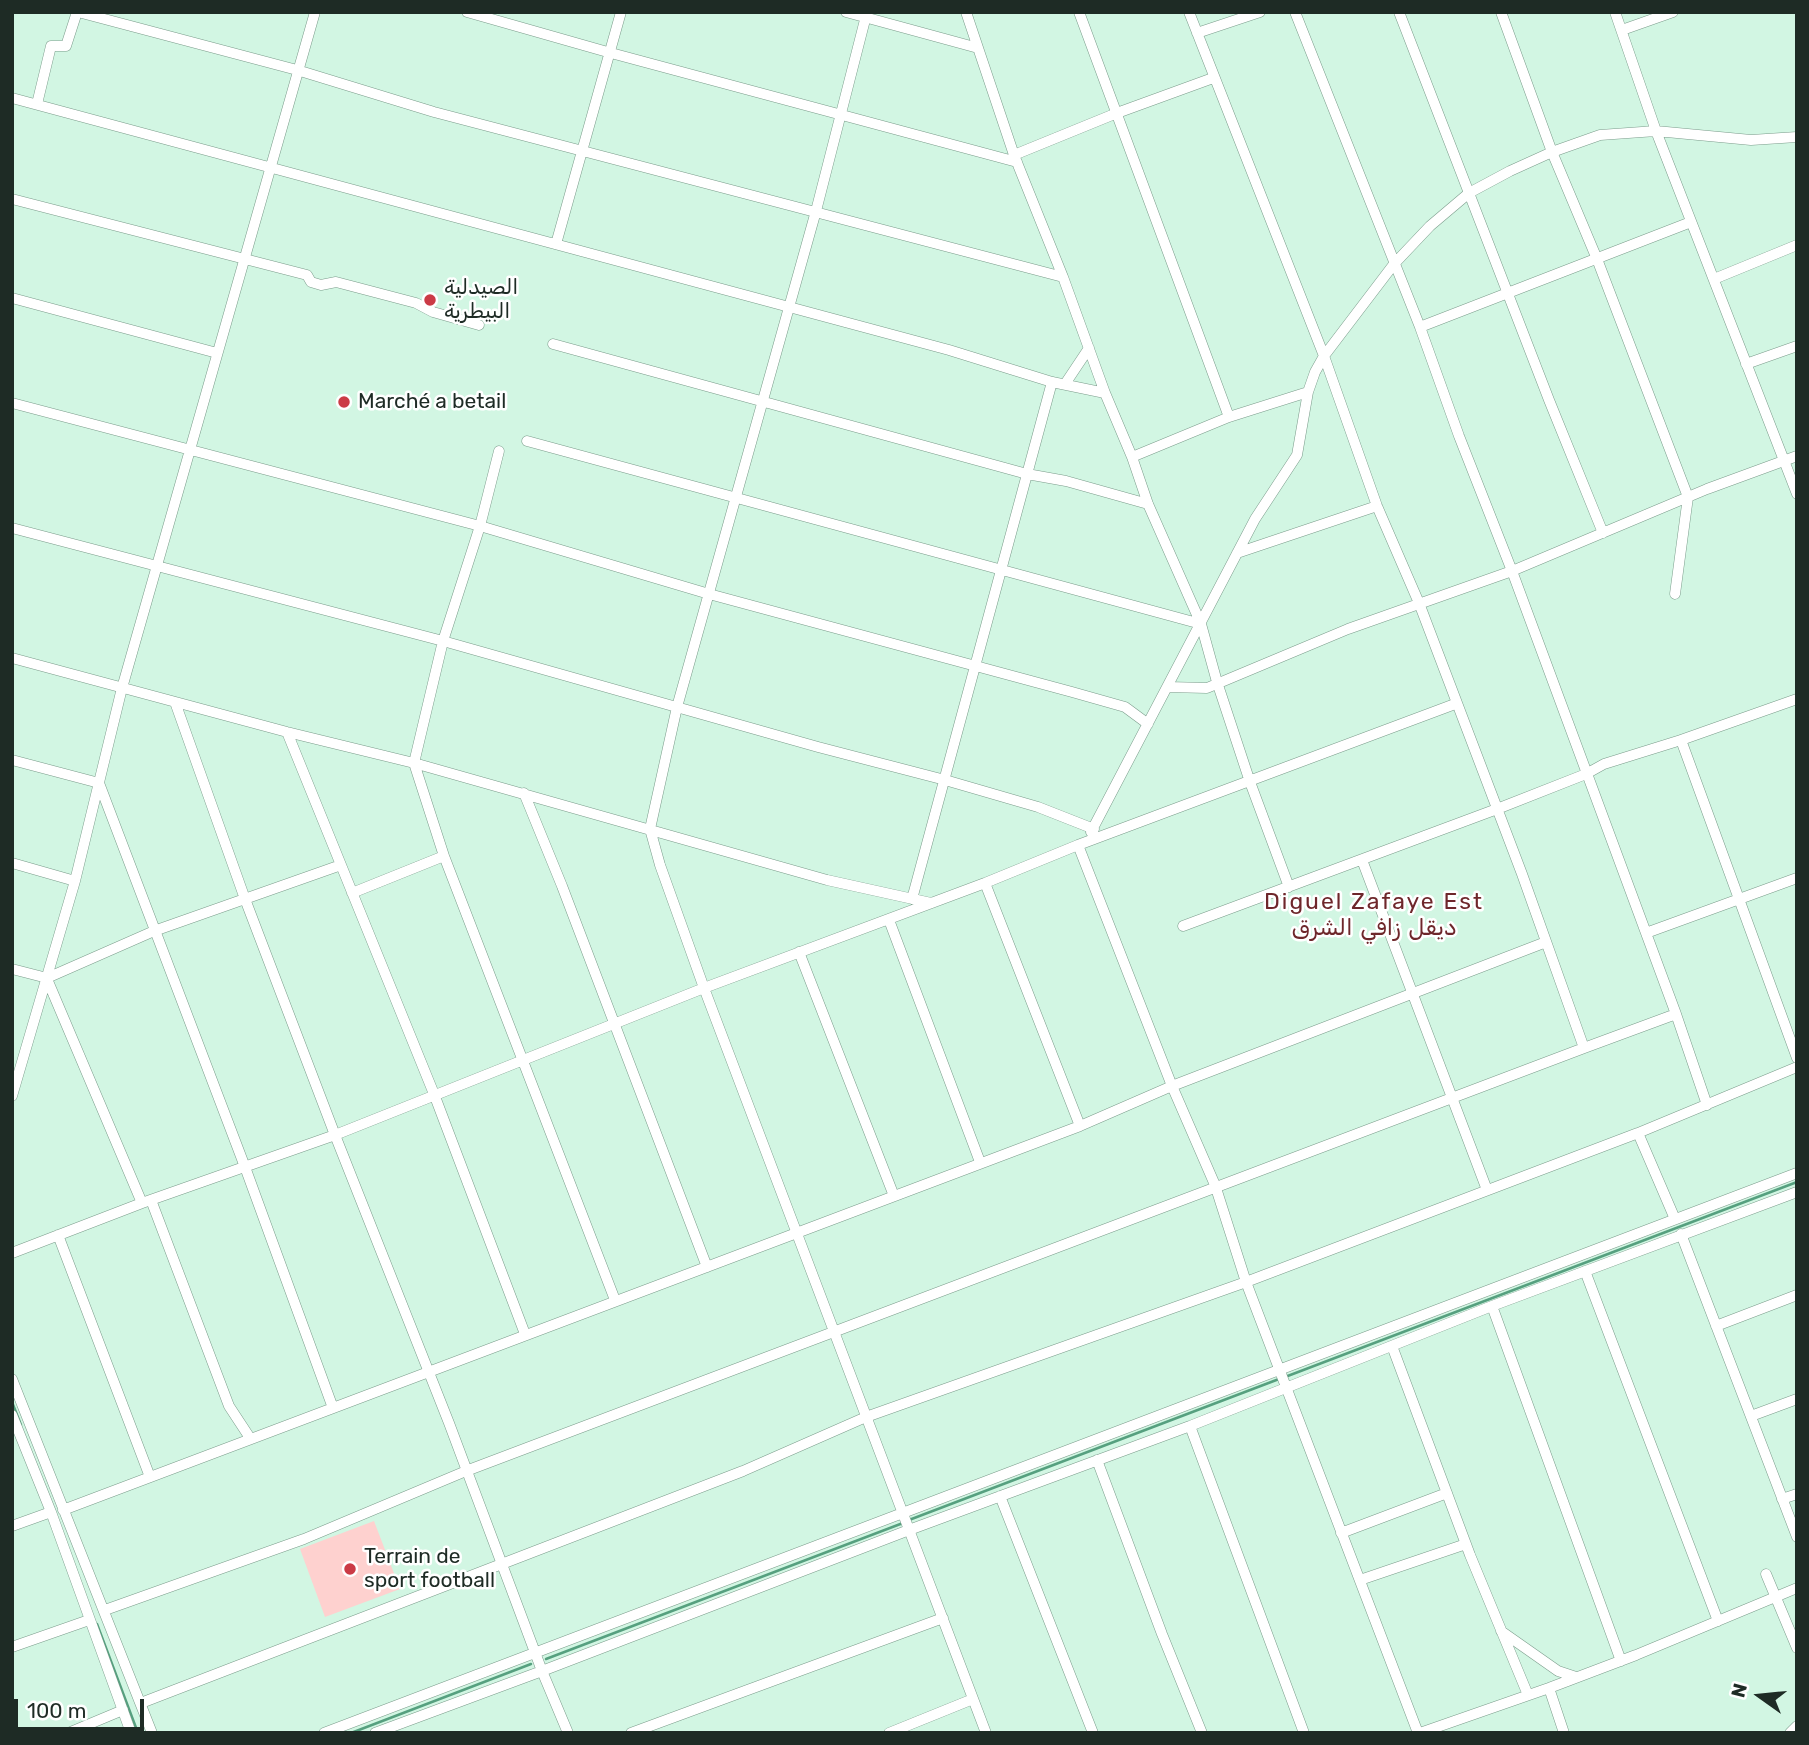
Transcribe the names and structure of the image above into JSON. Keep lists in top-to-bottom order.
{
  "districts": ["Diguel Zafaye Est ديقل زافي الشرق"],
  "places": ["الصيدلية البيطرية", "Marché a betail", "Terrain de sport football"],
  "scale_bar": "100 m",
  "north": "left"
}
